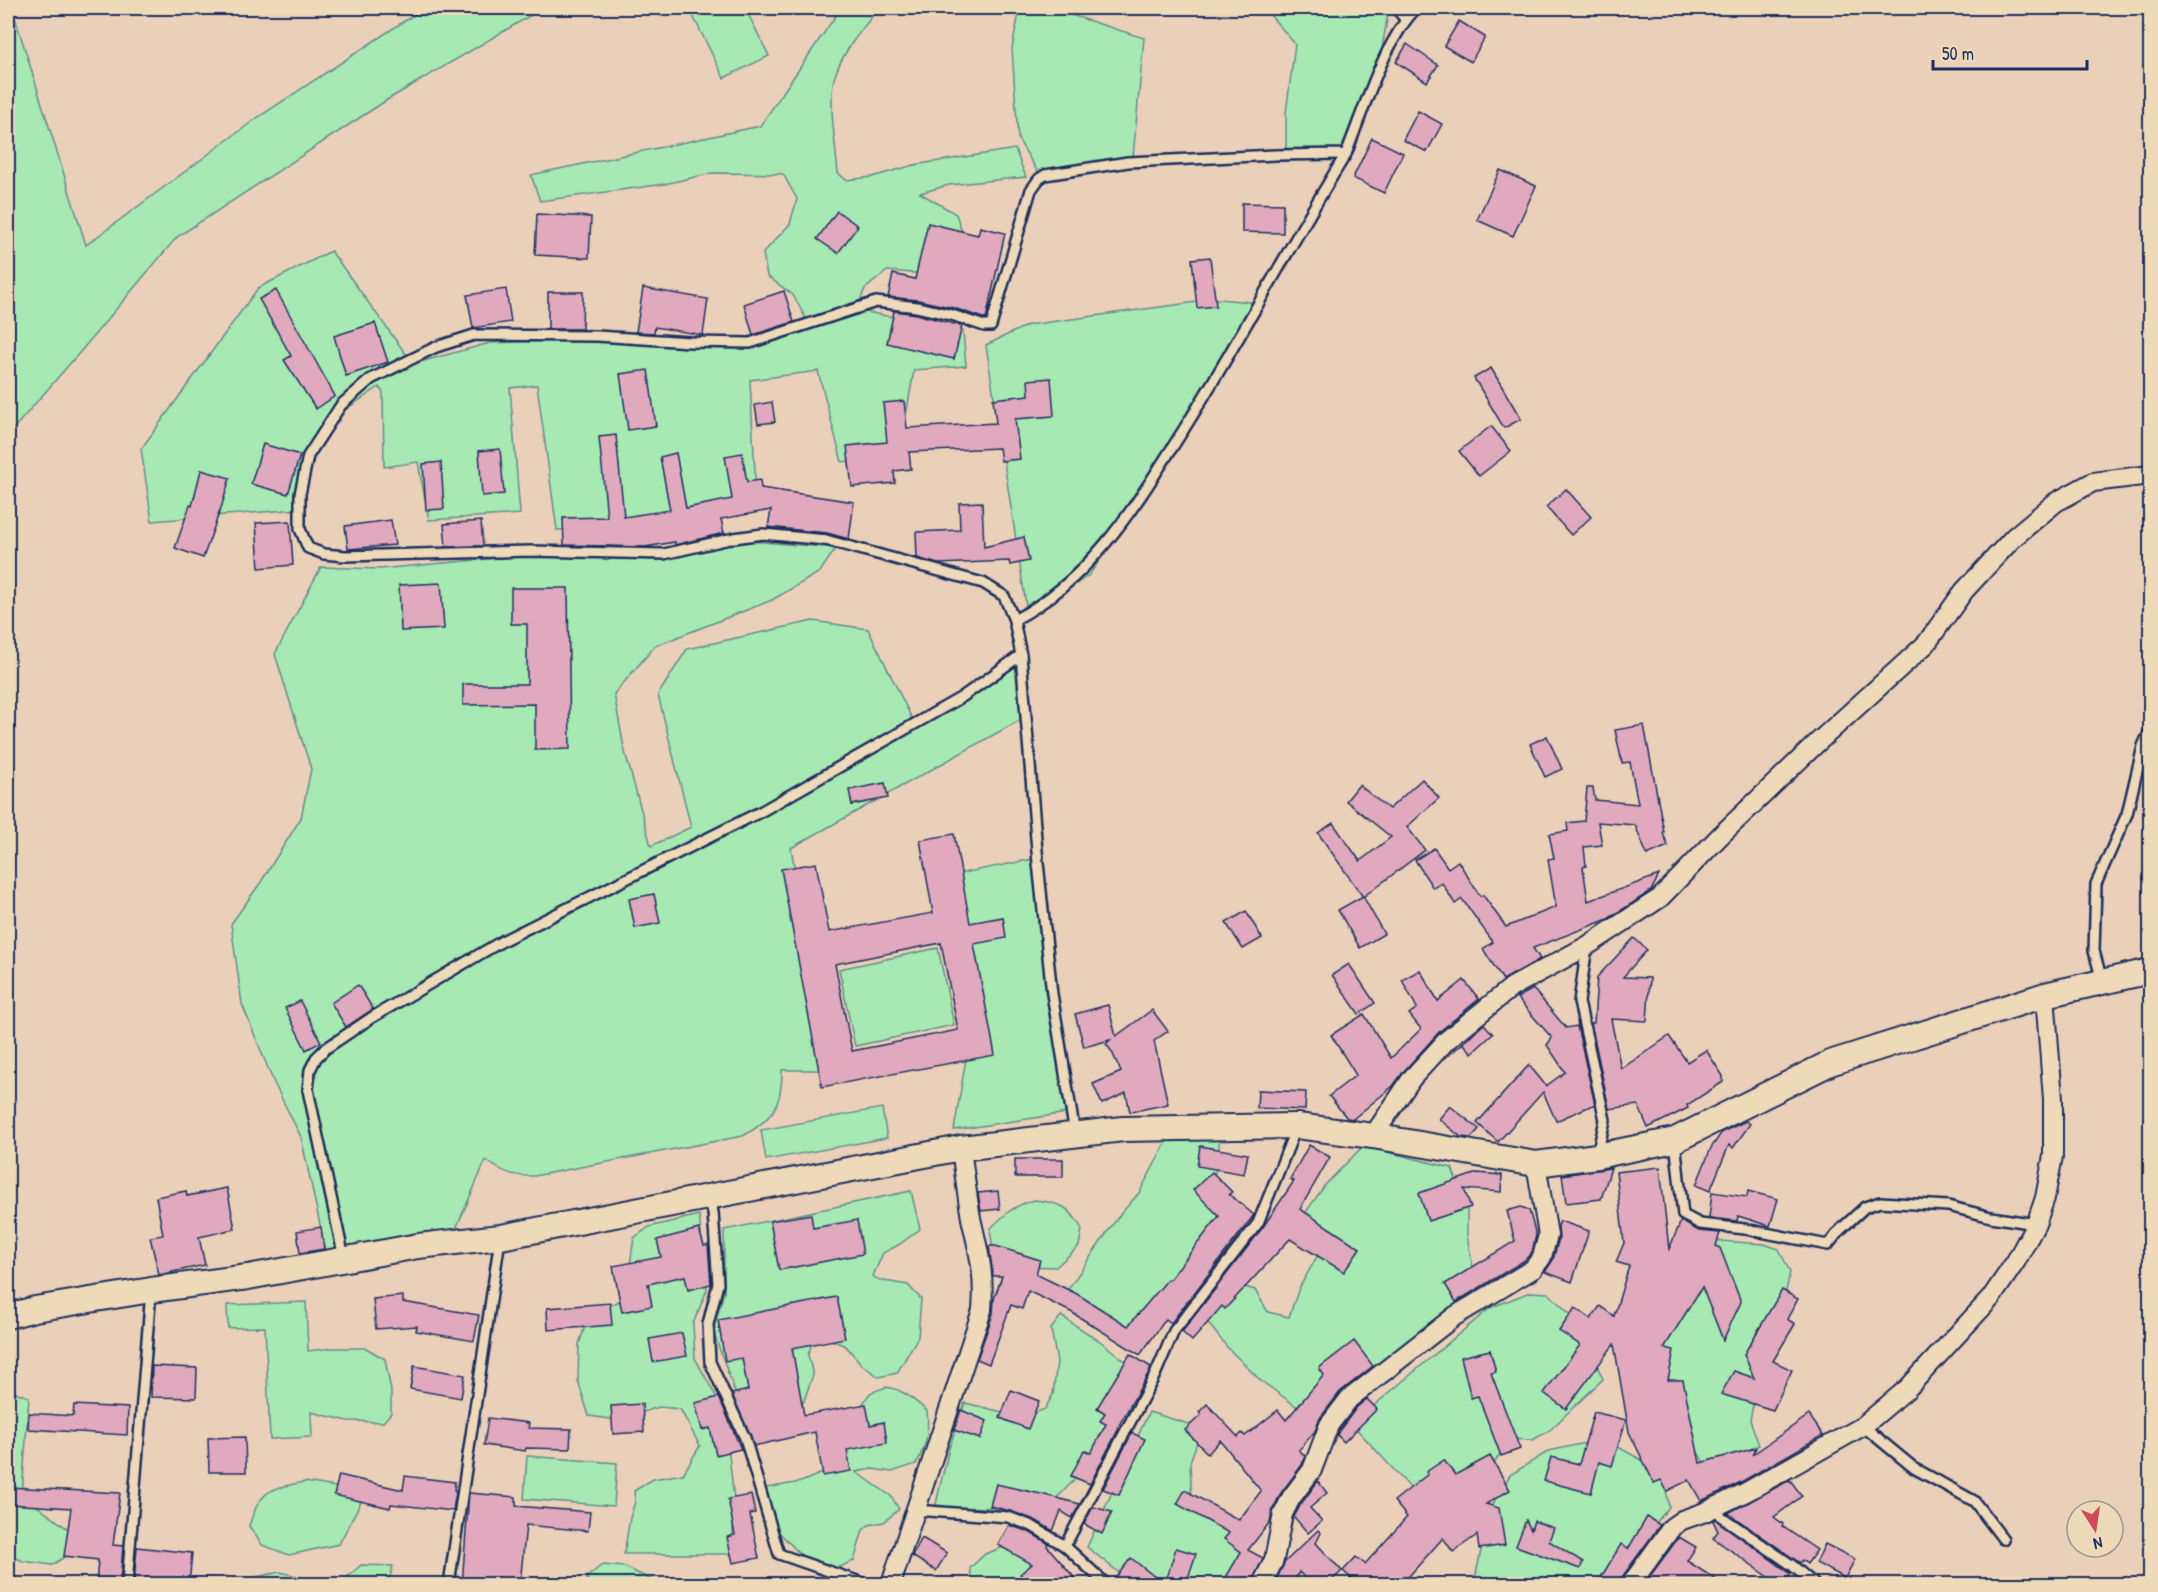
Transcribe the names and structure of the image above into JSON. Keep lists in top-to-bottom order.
{
  "scale_bar": "50 m",
  "north": "bottom"
}
